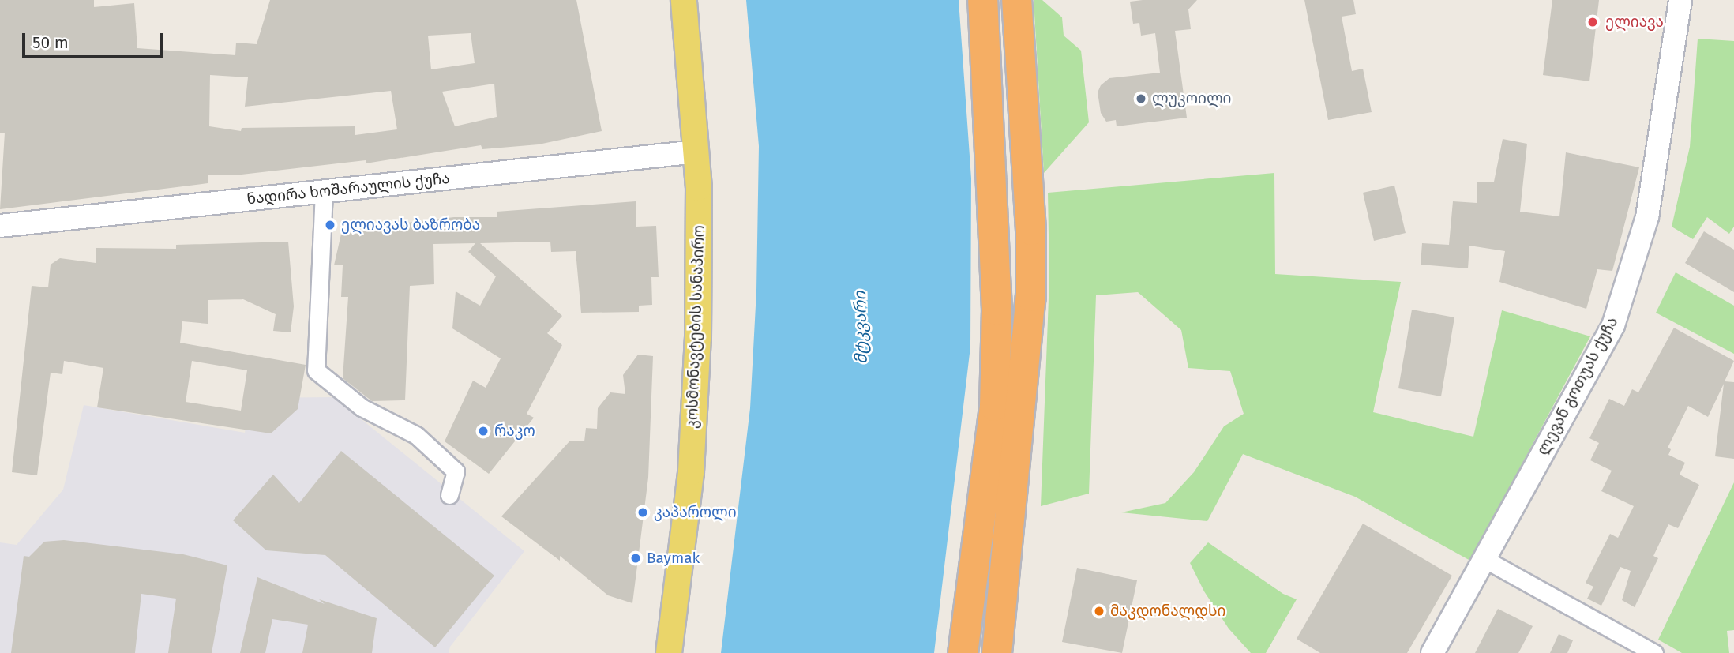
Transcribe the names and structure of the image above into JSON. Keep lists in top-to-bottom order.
{
  "streets": {
    "main road": ["კოსმონავტების სანაპირო"],
    "street": ["ნადირა ხოშარაულის ქუჩა", "ლევან გოთუას ქუჩა"]
  },
  "crossings": [
    ["ნადირა ხოშარაულის ქუჩა", "კოსმონავტების სანაპირო"]
  ],
  "water": ["მტკვარი"],
  "places": [
    "ელიავა",
    "ლუკოილი",
    "ელიავას ბაზრობა",
    "რაკო",
    "კაპაროლი",
    "Baymak",
    "მაკდონალდსი"
  ],
  "scale_bar": "50 m"
}
